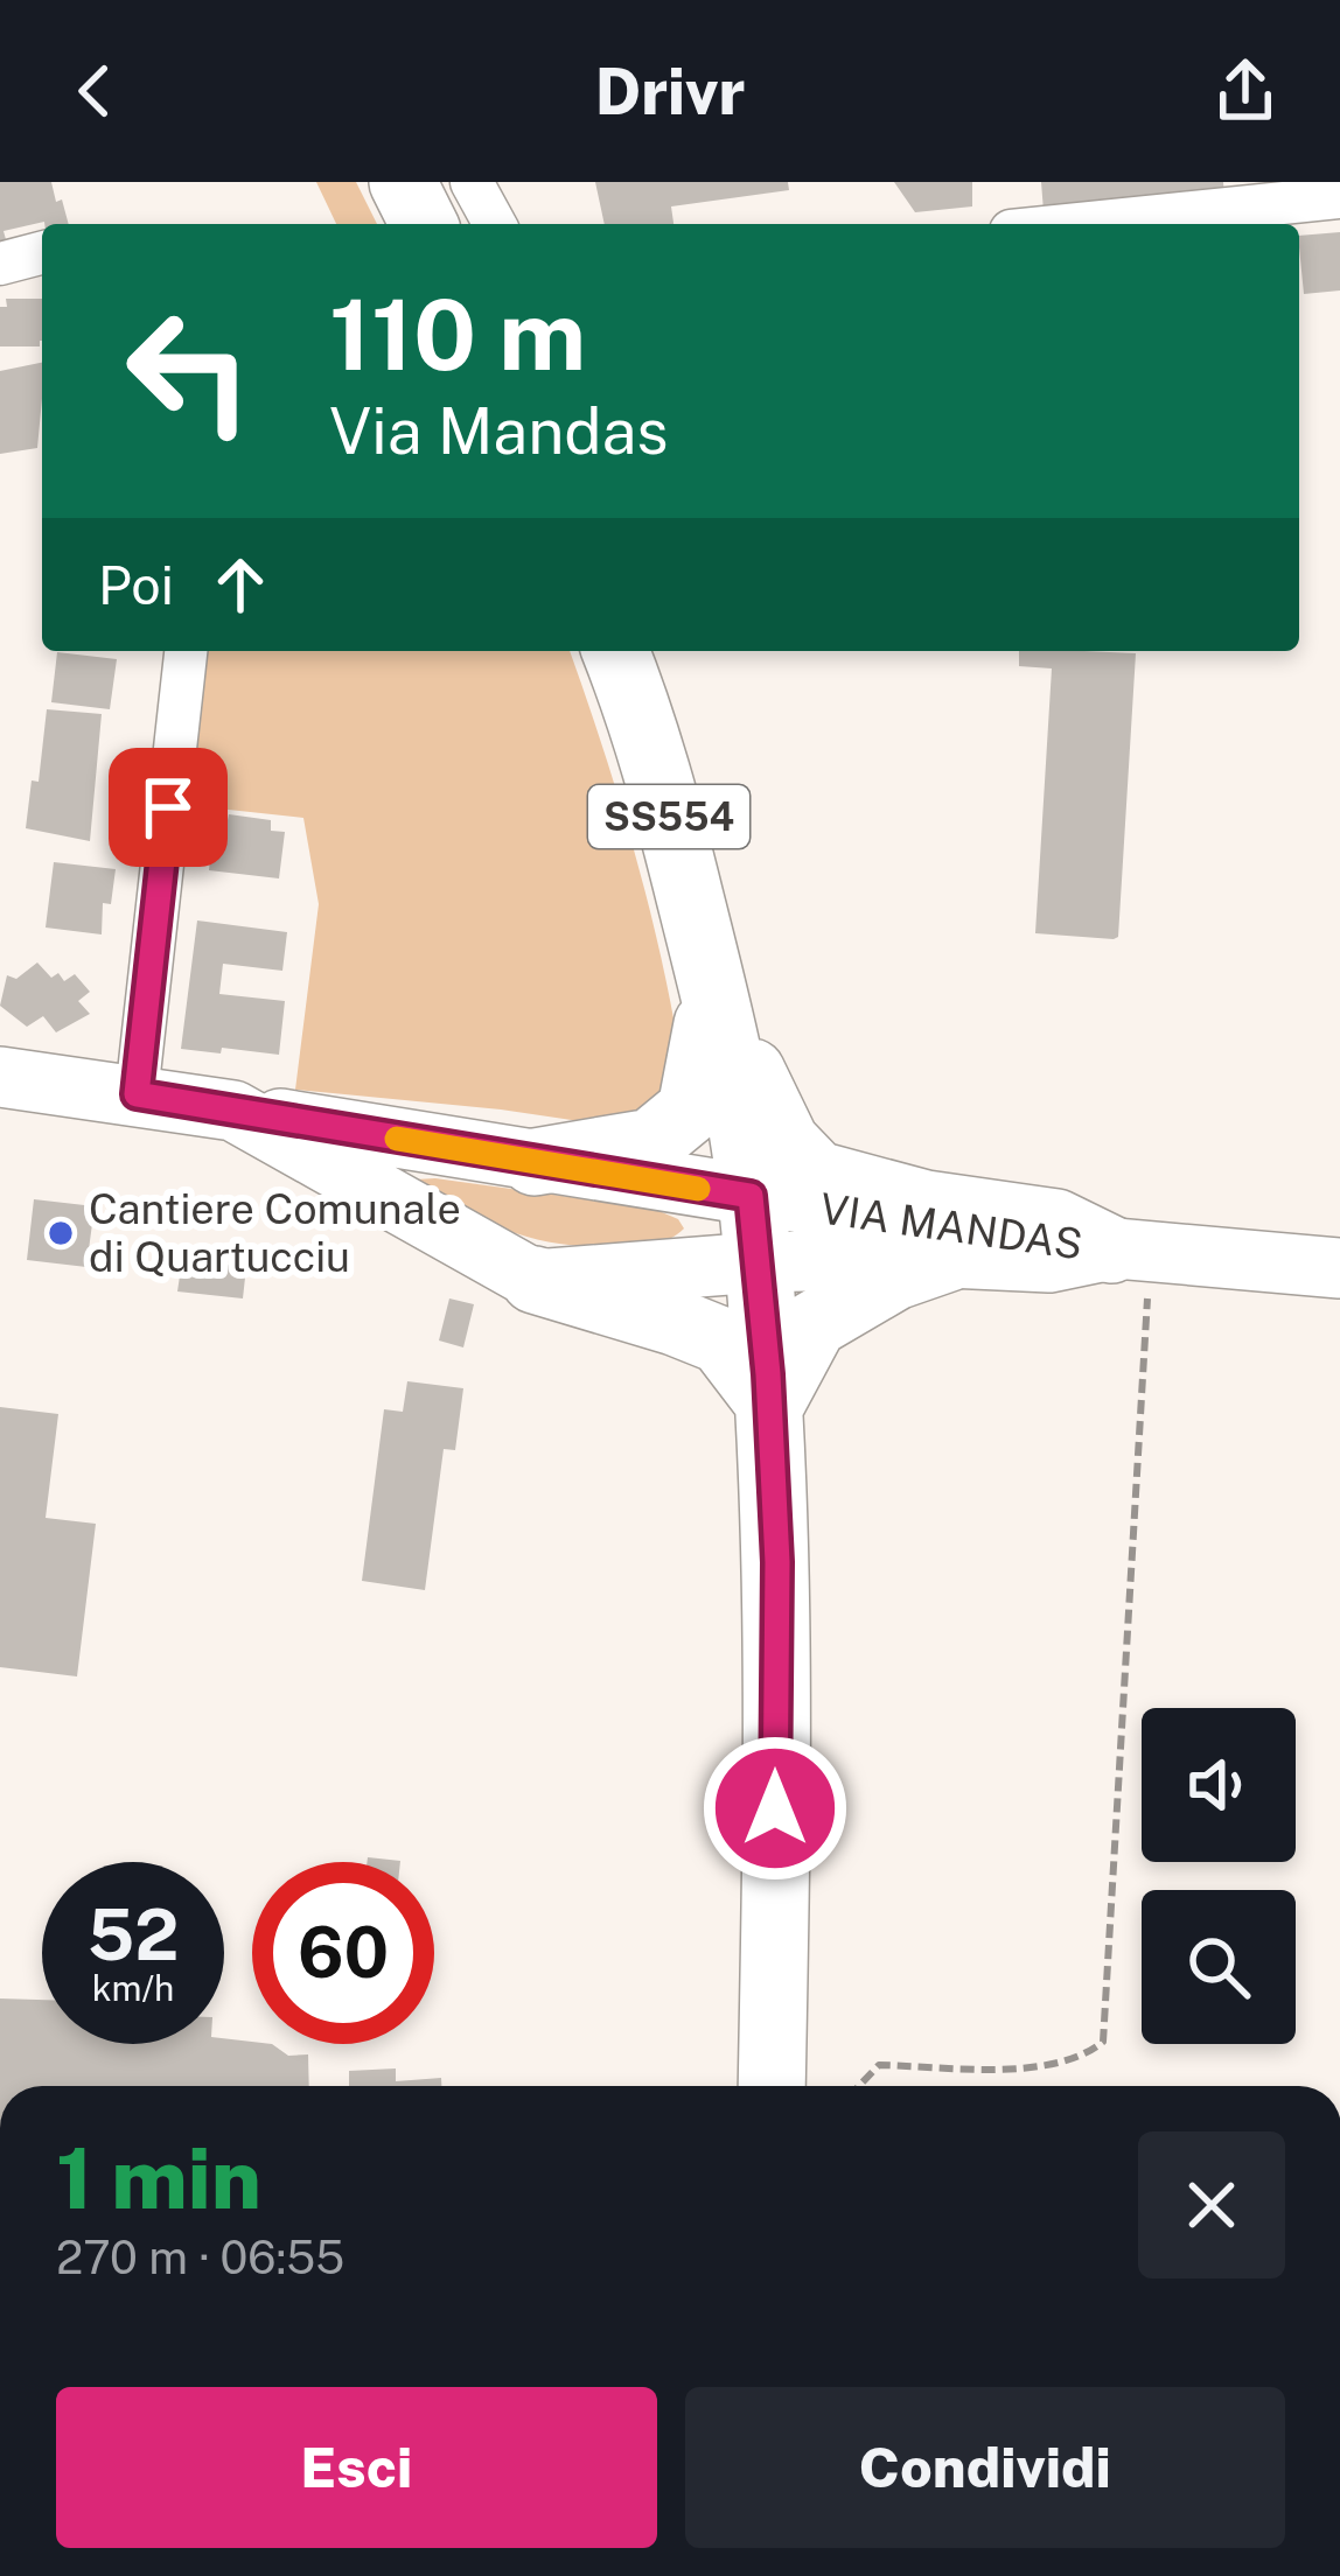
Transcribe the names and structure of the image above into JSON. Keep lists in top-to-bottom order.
{
  "streets": {
    "main road": ["SS554"],
    "street": ["VIA MANDAS"]
  },
  "crossings": [
    ["SS554", "VIA MANDAS"]
  ],
  "places": ["Cantiere Comunale di Quartucciu"],
  "page": {
    "header": "Drivr",
    "turn": ["110 m", "Via Mandas"],
    "then": "Poi",
    "speed": "52 km/h",
    "limit": "60",
    "heading": ["1 min", "270 m · 06:55"],
    "buttons": ["Esci", "Condividi"]
  }
}
